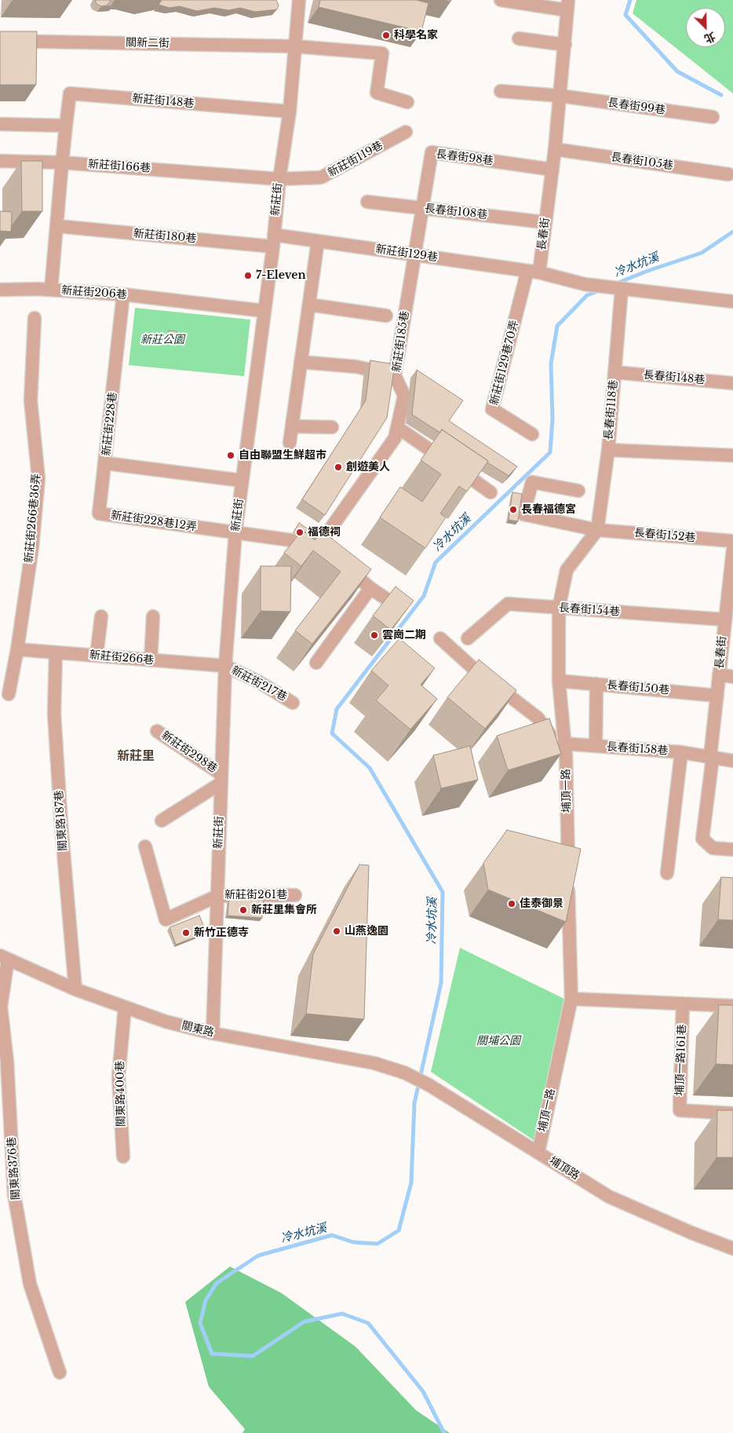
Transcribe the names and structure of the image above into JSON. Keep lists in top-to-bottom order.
{
  "streets": {
    "street": [
      "關新二街",
      "新莊街148巷",
      "長春街99巷",
      "長春街98巷",
      "新莊街119巷",
      "長春街105巷",
      "新莊街166巷",
      "新莊街",
      "長春街108巷",
      "長春街",
      "新莊街180巷",
      "新莊街129巷",
      "新莊街206巷",
      "新莊街185巷",
      "新莊街129巷70弄",
      "長春街148巷",
      "長春街118巷",
      "新莊街228巷",
      "新莊街266巷36弄",
      "新莊街228巷12弄",
      "長春街152巷",
      "長春街154巷",
      "新莊街266巷",
      "新莊街217巷",
      "長春街150巷",
      "長春街158巷",
      "新莊街298巷",
      "埔頂一路",
      "關東路187巷",
      "新莊街261巷",
      "關東路",
      "埔頂一路161巷",
      "關東路400巷",
      "關東路376巷",
      "埔頂路"
    ]
  },
  "crossings": [
    ["關新二街", "新莊街"],
    ["新莊街148巷", "新莊街"],
    ["長春街99巷", "長春街"],
    ["長春街98巷", "長春街108巷"],
    ["長春街98巷", "長春街"],
    ["長春街98巷", "新莊街129巷"],
    ["長春街98巷", "新莊街185巷"],
    ["新莊街119巷", "新莊街166巷"],
    ["新莊街119巷", "新莊街"],
    ["長春街105巷", "長春街"],
    ["新莊街166巷", "新莊街"],
    ["新莊街166巷", "新莊街206巷"],
    ["新莊街", "新莊街180巷"],
    ["新莊街", "新莊街129巷"],
    ["新莊街", "新莊街206巷"],
    ["新莊街", "新莊街228巷"],
    ["新莊街", "新莊街228巷12弄"],
    ["新莊街", "新莊街266巷"],
    ["新莊街", "新莊街217巷"],
    ["新莊街", "新莊街298巷"],
    ["新莊街", "新莊街261巷"],
    ["新莊街", "關東路"],
    ["長春街108巷", "長春街"],
    ["長春街", "新莊街129巷"],
    ["長春街", "新莊街129巷70弄"],
    ["長春街", "長春街154巷"],
    ["長春街", "長春街150巷"],
    ["長春街", "長春街158巷"],
    ["新莊街180巷", "新莊街129巷"],
    ["新莊街180巷", "新莊街206巷"],
    ["新莊街129巷", "新莊街185巷"],
    ["新莊街129巷", "新莊街129巷70弄"],
    ["新莊街206巷", "新莊街228巷"],
    ["長春街148巷", "長春街118巷"],
    ["長春街118巷", "長春街152巷"],
    ["新莊街228巷", "新莊街228巷12弄"],
    ["新莊街266巷36弄", "新莊街266巷"],
    ["新莊街266巷", "新莊街217巷"],
    ["新莊街266巷", "關東路187巷"],
    ["長春街158巷", "埔頂一路"],
    ["埔頂一路", "埔頂路"],
    ["關東路187巷", "關東路"],
    ["關東路", "關東路400巷"],
    ["關東路", "關東路376巷"],
    ["關東路", "埔頂路"]
  ],
  "districts": ["新莊里"],
  "water": ["冷水坑溪"],
  "parks": ["新莊公園", "關埔公園"],
  "places": [
    "科學名家",
    "7-Eleven",
    "自由聯盟生鮮超市",
    "創遊美人",
    "長春福德宮",
    "福德祠",
    "雲崗二期",
    "佳泰御景",
    "新莊里集會所",
    "山燕逸園",
    "新竹正德寺"
  ],
  "north": "bottom right"
}
